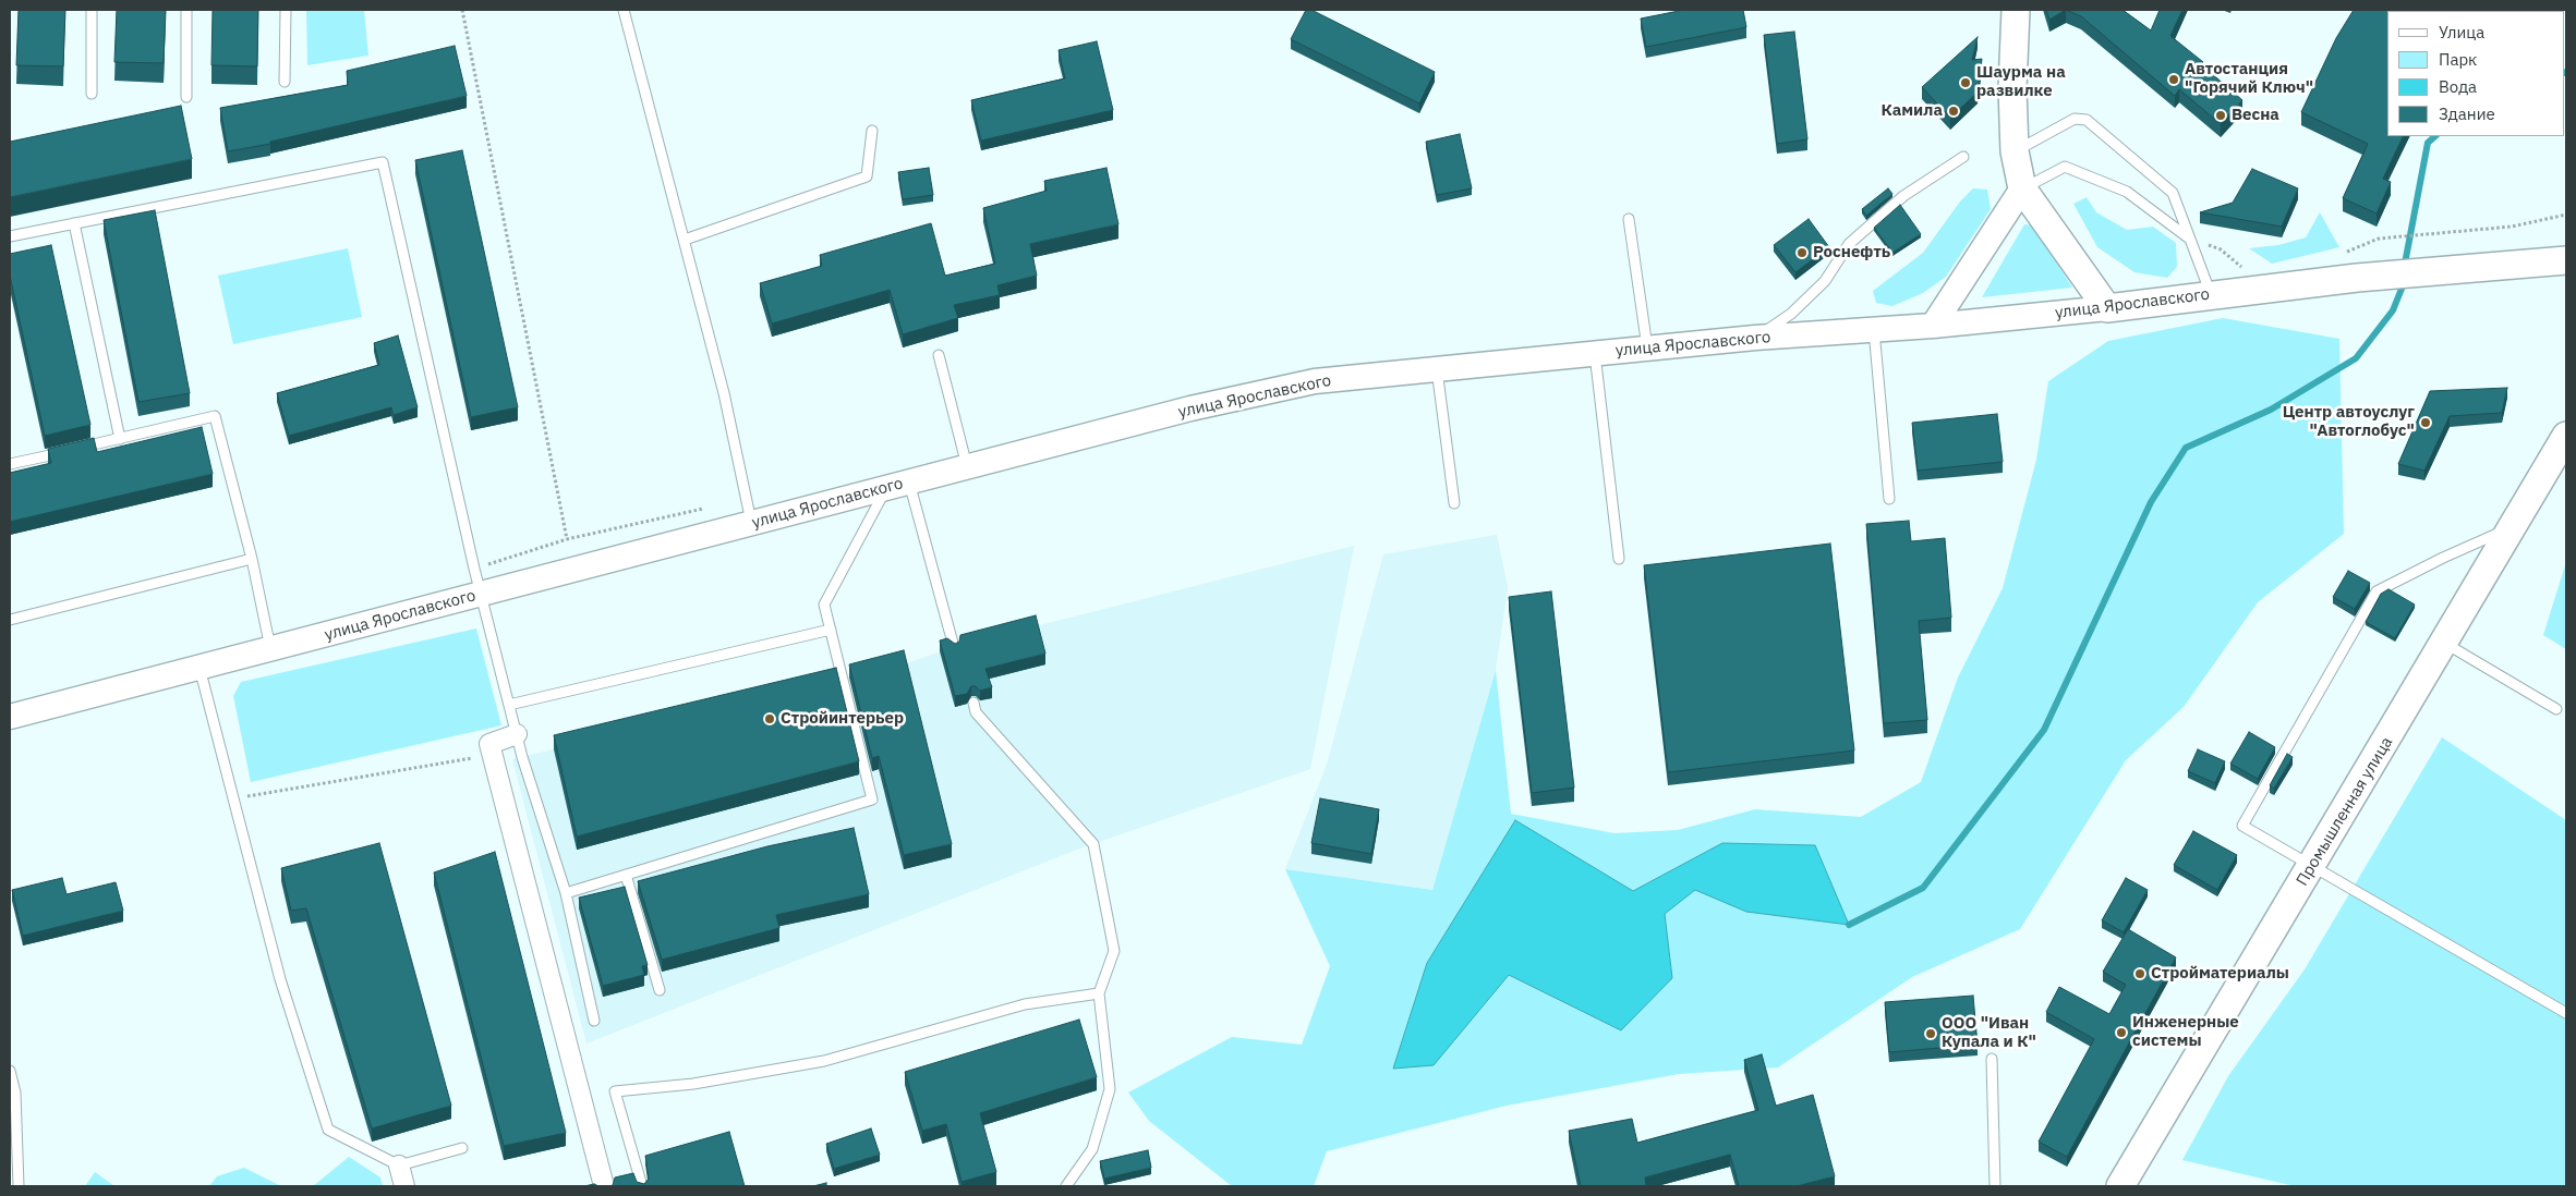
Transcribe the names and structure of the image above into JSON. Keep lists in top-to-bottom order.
{
  "streets": {
    "main road": ["улица Ярославского", "Промышленная улица"]
  },
  "places": [
    "Автостанция \"Горячий Ключ\"",
    "Шаурма на развилке",
    "Камила",
    "Весна",
    "Роснефть",
    "Центр автоуслуг \"Автоглобус\"",
    "Стройинтерьер",
    "Стройматериалы",
    "Инженерные системы",
    "ООО \"Иван Купала и К\""
  ],
  "legend": [
    "Улица",
    "Парк",
    "Вода",
    "Здание"
  ]
}
